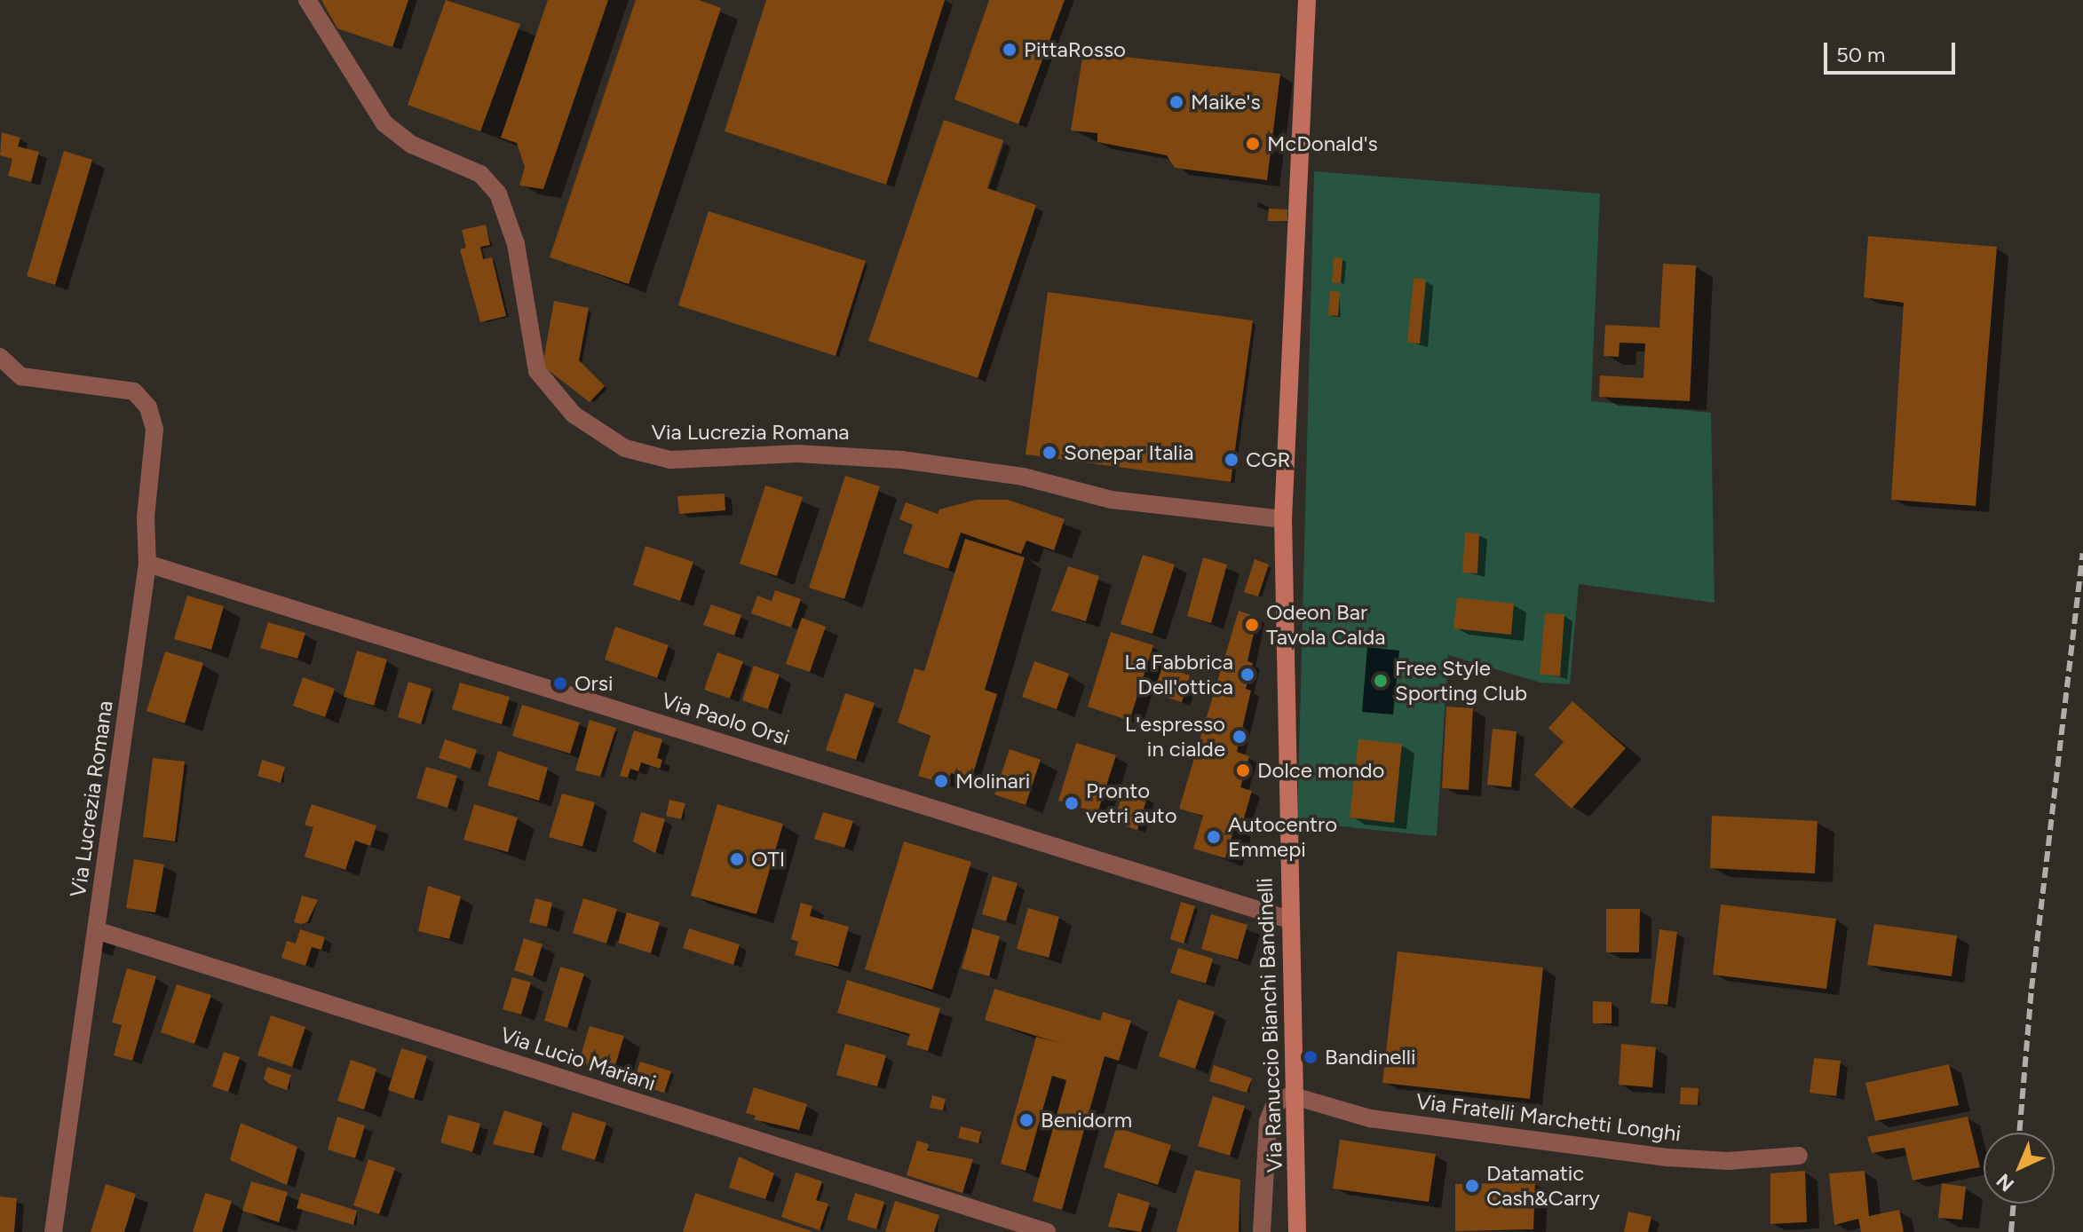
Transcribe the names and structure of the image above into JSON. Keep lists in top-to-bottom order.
{
  "streets": {
    "street": [
      "Via Lucrezia Romana",
      "Via Paolo Orsi",
      "Via Ranuccio Bianchi Bandinelli",
      "Via Lucio Mariani",
      "Via Fratelli Marchetti Longhi"
    ]
  },
  "crossings": [
    ["Via Lucrezia Romana", "Via Paolo Orsi"],
    ["Via Lucrezia Romana", "Via Ranuccio Bianchi Bandinelli"],
    ["Via Lucrezia Romana", "Via Lucio Mariani"],
    ["Via Paolo Orsi", "Via Ranuccio Bianchi Bandinelli"],
    ["Via Ranuccio Bianchi Bandinelli", "Via Fratelli Marchetti Longhi"]
  ],
  "places": [
    "PittaRosso",
    "Maike's",
    "McDonald's",
    "Sonepar Italia",
    "CGR",
    "Odeon Bar Tavola Calda",
    "La Fabbrica Dell'ottica",
    "Free Style Sporting Club",
    "Orsi",
    "L'espresso in cialde",
    "Dolce mondo",
    "Molinari",
    "Pronto vetri auto",
    "Autocentro Emmepi",
    "OTI",
    "Bandinelli",
    "Benidorm",
    "Datamatic Cash&Carry"
  ],
  "scale_bar": "50 m",
  "north": "bottom left"
}
